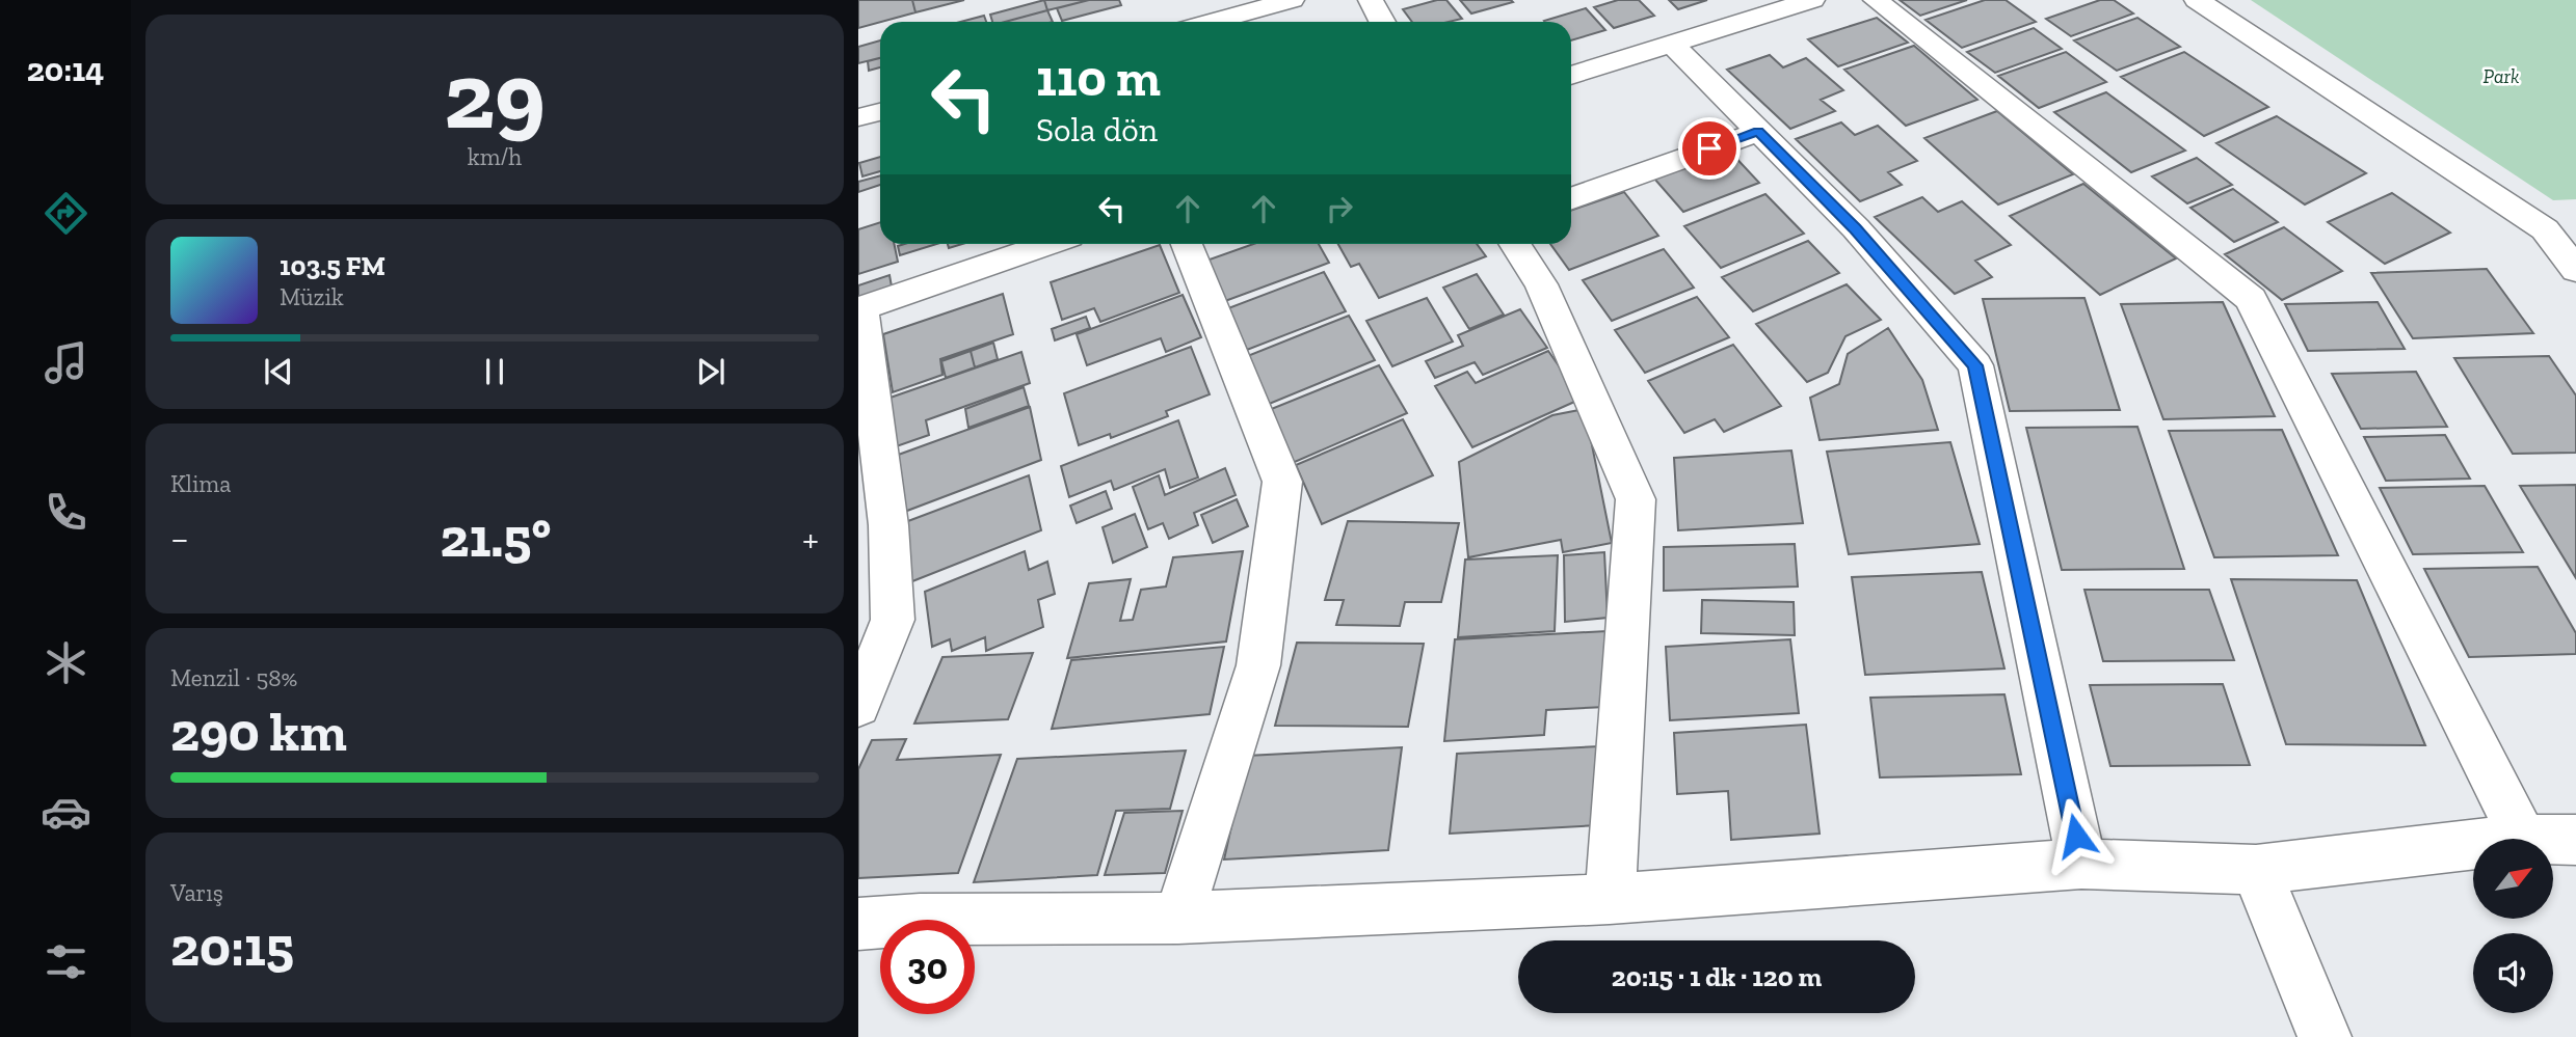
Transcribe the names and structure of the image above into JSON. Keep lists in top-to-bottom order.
{
  "parks": ["Park"],
  "north": "top right",
  "page": {
    "tabs": "20:14",
    "tile": [
      ["29", "km/h"],
      "Klima",
      ["Menzil · 58%", "290 km"],
      ["Varış", "20:15"]
    ],
    "turn": ["110 m", "Sola dön"],
    "song": ["103.5 FM", "Müzik"],
    "heat": ["−", "21.5°", "+"],
    "limit": "30",
    "trip": "20:15 · 1 dk · 120 m"
  }
}
